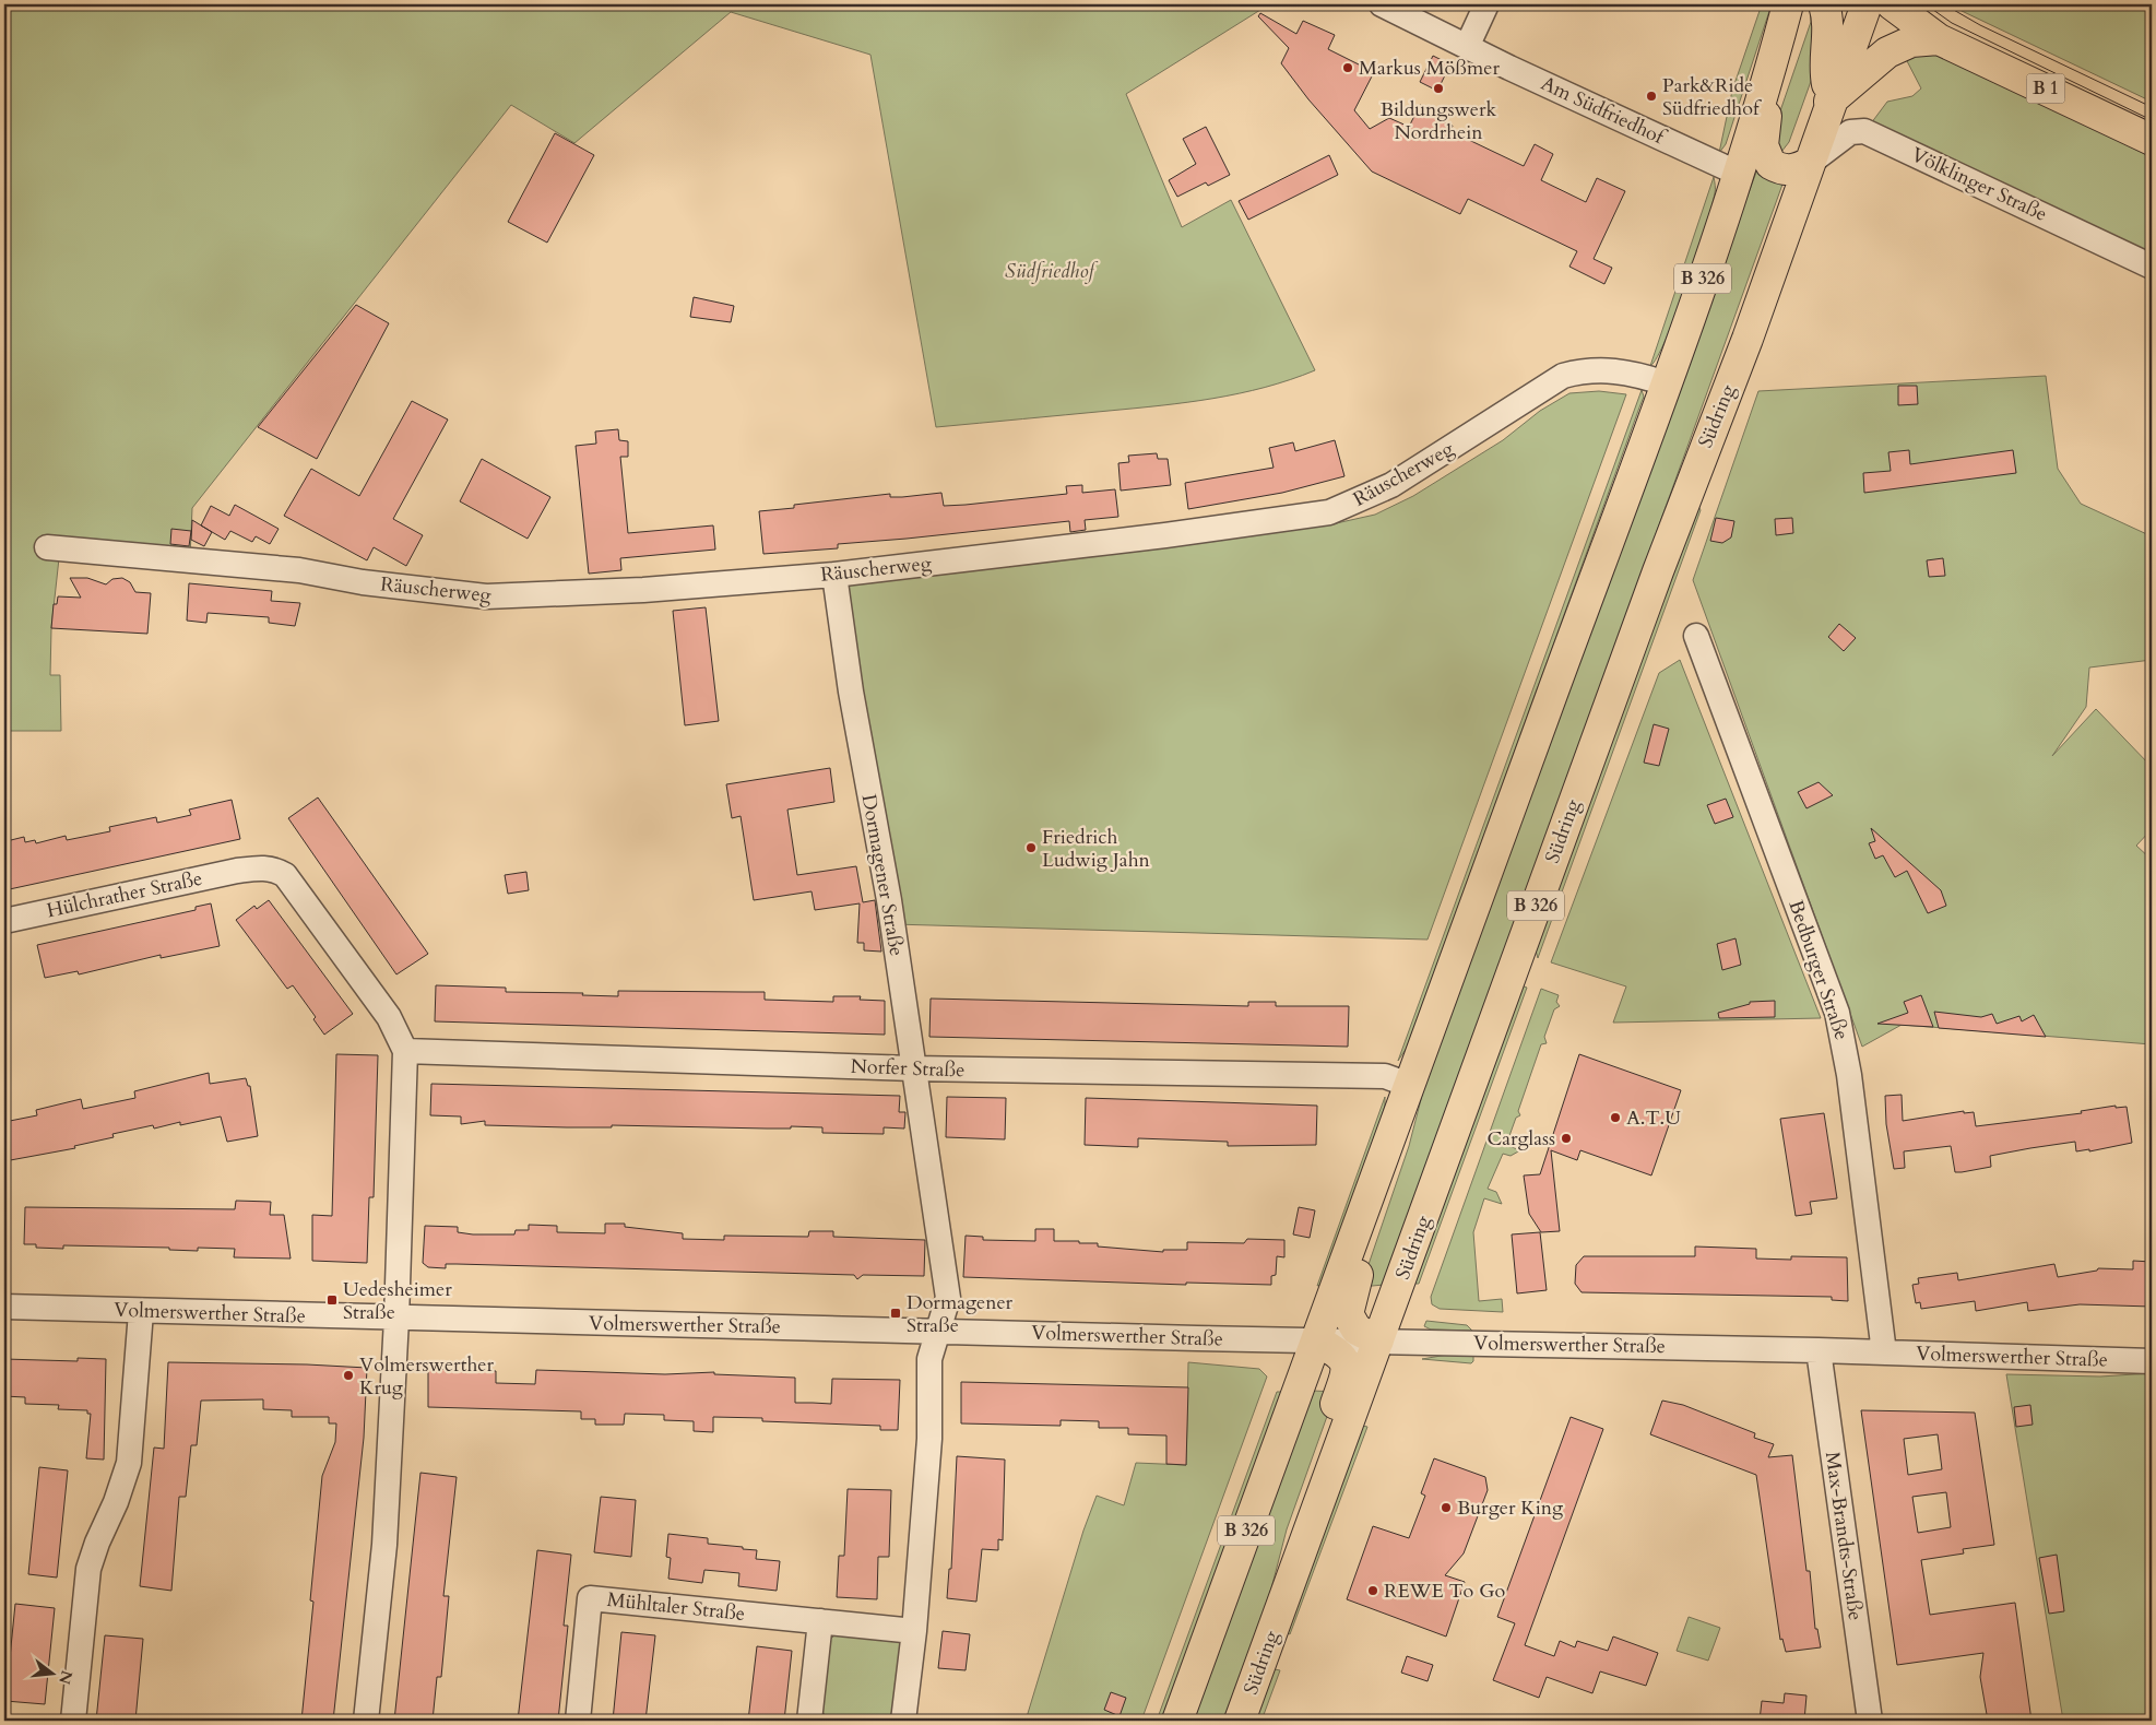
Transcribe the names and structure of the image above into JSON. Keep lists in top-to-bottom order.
{
  "streets": {
    "main road": ["B 1", "B 326", "Südring"],
    "street": [
      "Am Südfriedhof",
      "Völklinger Straße",
      "Räuscherweg",
      "Dormagener Straße",
      "Hülchrather Straße",
      "Bedburger Straße",
      "Norfer Straße",
      "Volmerswerther Straße",
      "Max-Brandts-Straße",
      "Mühltaler Straße"
    ]
  },
  "crossings": [
    ["B 1", "Südring"],
    ["Am Südfriedhof", "B 326"],
    ["Völklinger Straße", "Südring"],
    ["B 326", "Räuscherweg"],
    ["B 326", "Norfer Straße"],
    ["B 326", "Volmerswerther Straße"],
    ["Südring", "Volmerswerther Straße"],
    ["Räuscherweg", "Dormagener Straße"],
    ["Dormagener Straße", "Norfer Straße"],
    ["Dormagener Straße", "Volmerswerther Straße"],
    ["Hülchrather Straße", "Norfer Straße"],
    ["Bedburger Straße", "Volmerswerther Straße"],
    ["Volmerswerther Straße", "Max-Brandts-Straße"]
  ],
  "parks": ["Südfriedhof"],
  "places": {
    "other": [
      "Markus Mößmer",
      "Bildungswerk Nordrhein",
      "Park&Ride Südfriedhof",
      "Friedrich Ludwig Jahn",
      "A.T.U",
      "Carglass",
      "Volmerswerther Krug",
      "Burger King",
      "REWE To Go"
    ],
    "transit": ["Uedesheimer Straße", "Dormagener Straße"]
  },
  "north": "right"
}
